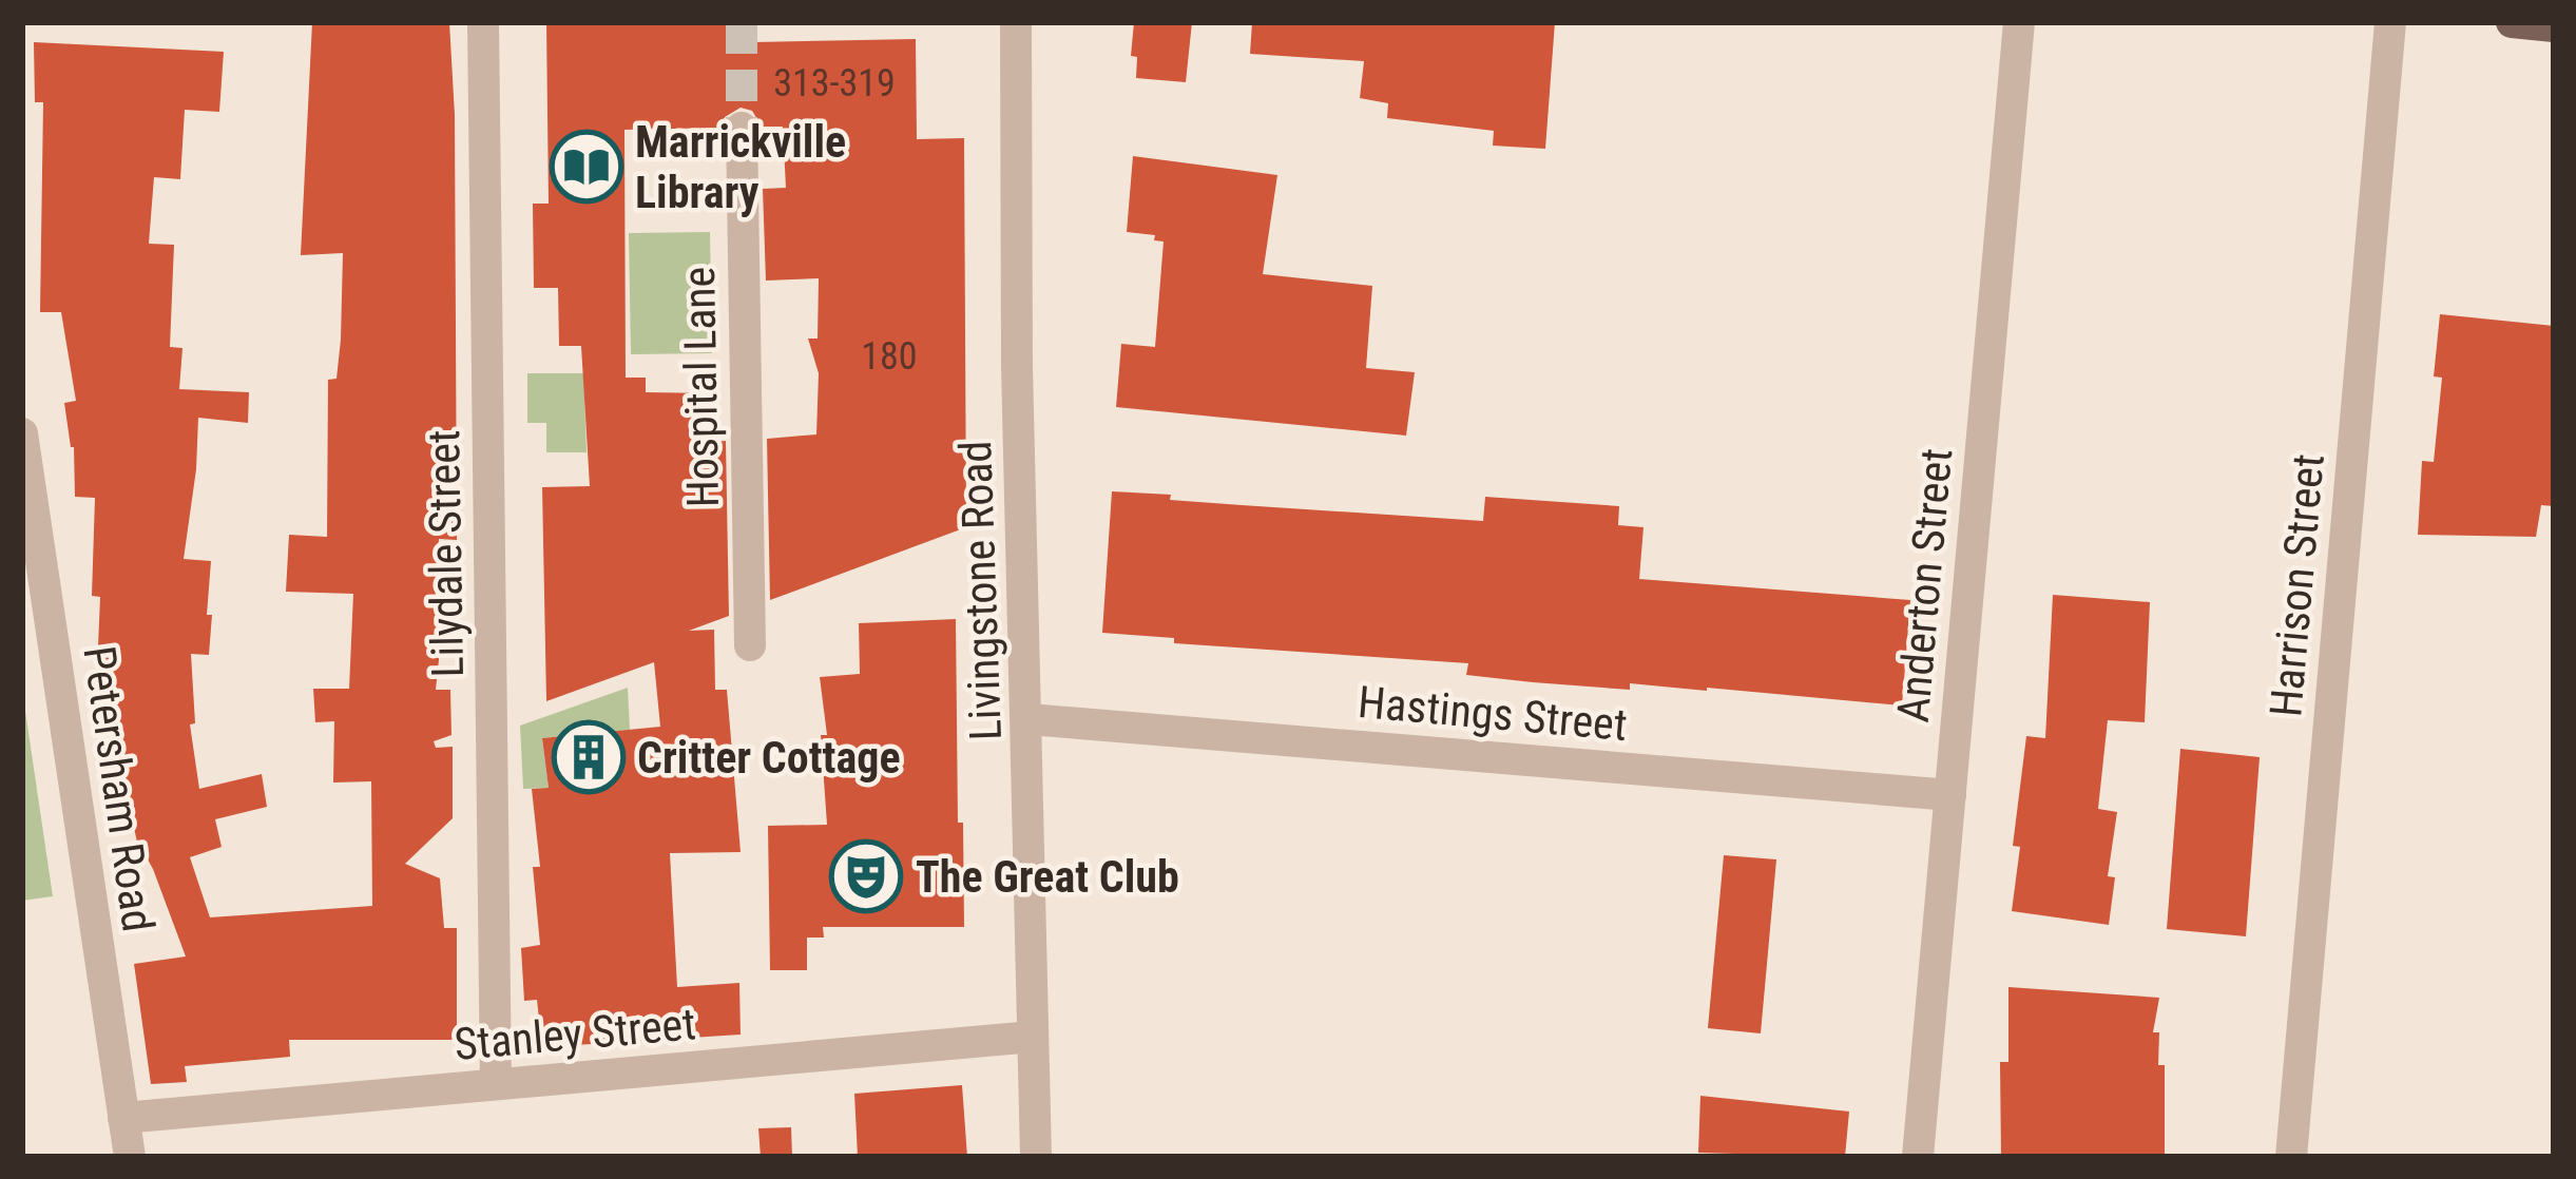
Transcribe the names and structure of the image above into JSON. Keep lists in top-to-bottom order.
{
  "streets": {
    "street": [
      "Hospital Lane",
      "Lilydale Street",
      "Anderton Street",
      "Harrison Street",
      "Livingstone Road",
      "Hastings Street",
      "Petersham Road",
      "Stanley Street"
    ]
  },
  "crossings": [
    ["Lilydale Street", "Stanley Street"],
    ["Anderton Street", "Hastings Street"],
    ["Livingstone Road", "Hastings Street"],
    ["Livingstone Road", "Stanley Street"],
    ["Petersham Road", "Stanley Street"]
  ],
  "places": {
    "library": ["Marrickville Library"],
    "building": ["Critter Cottage"],
    "theatre": ["The Great Club"]
  },
  "house_numbers": ["313-319", "180"]
}
